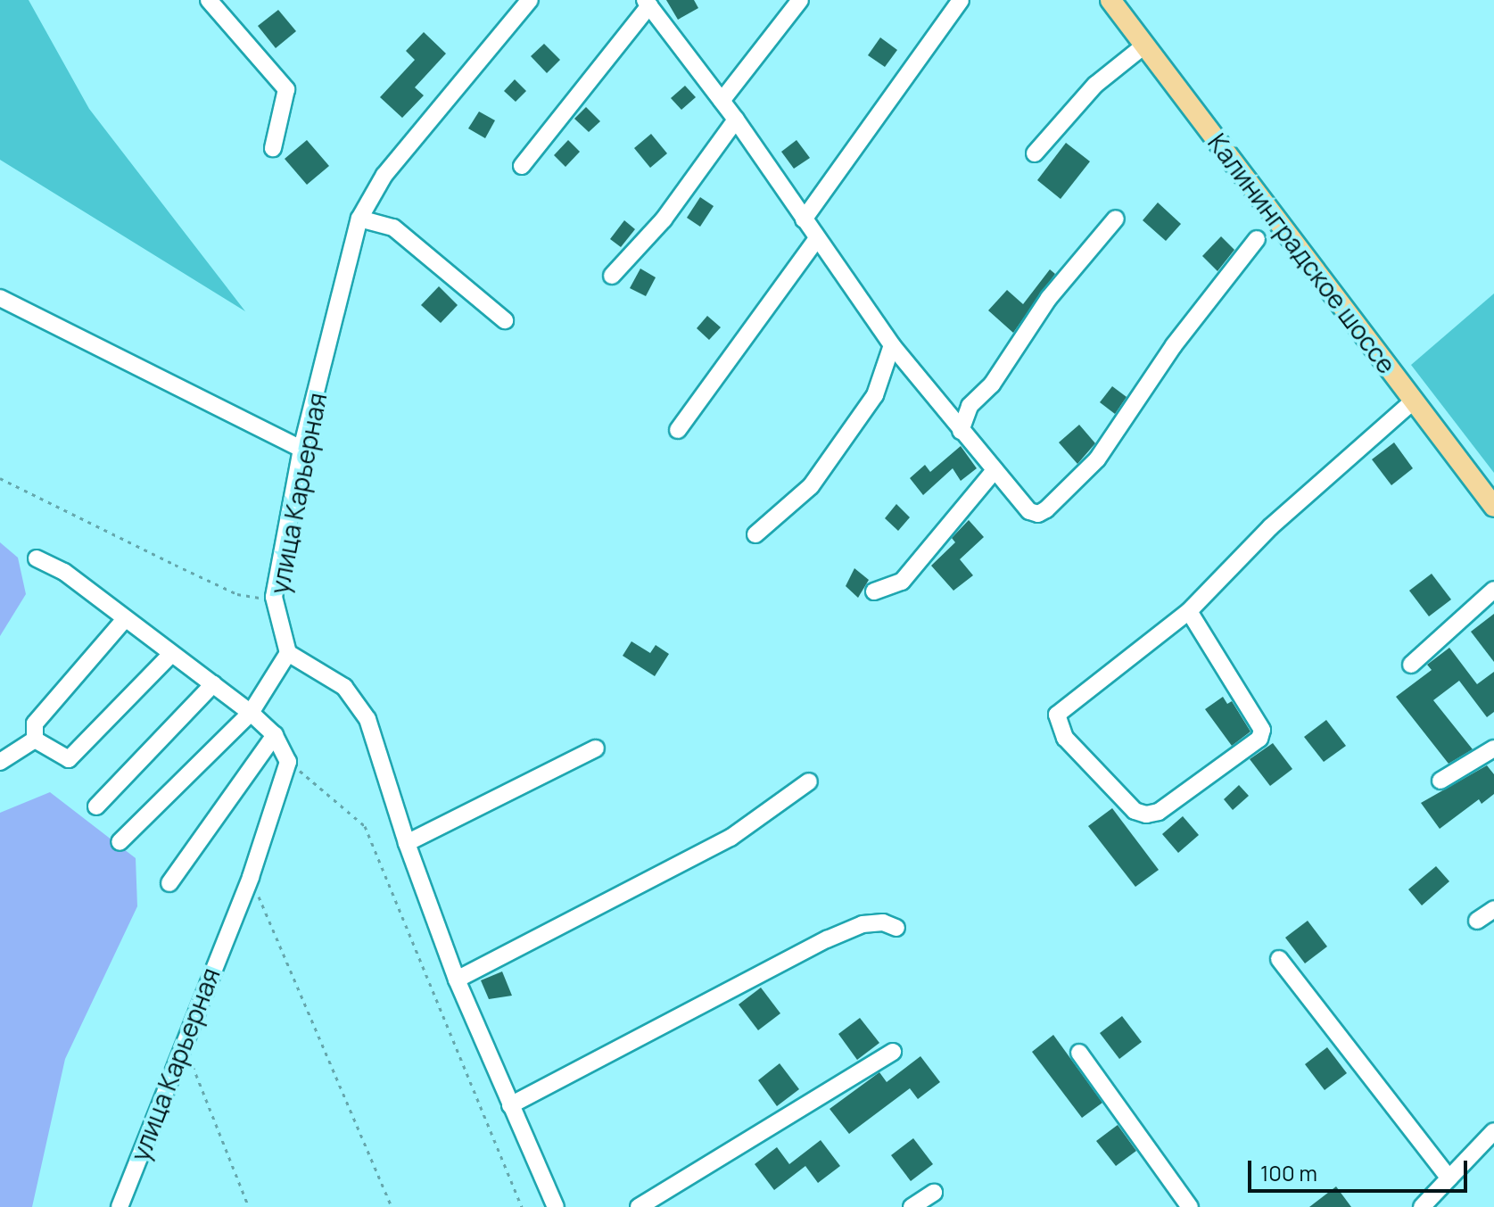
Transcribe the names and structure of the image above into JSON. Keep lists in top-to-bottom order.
{
  "streets": {
    "main road": ["Калининградское шоссе"],
    "street": ["улица Карьерная"]
  },
  "scale_bar": "100 m"
}
